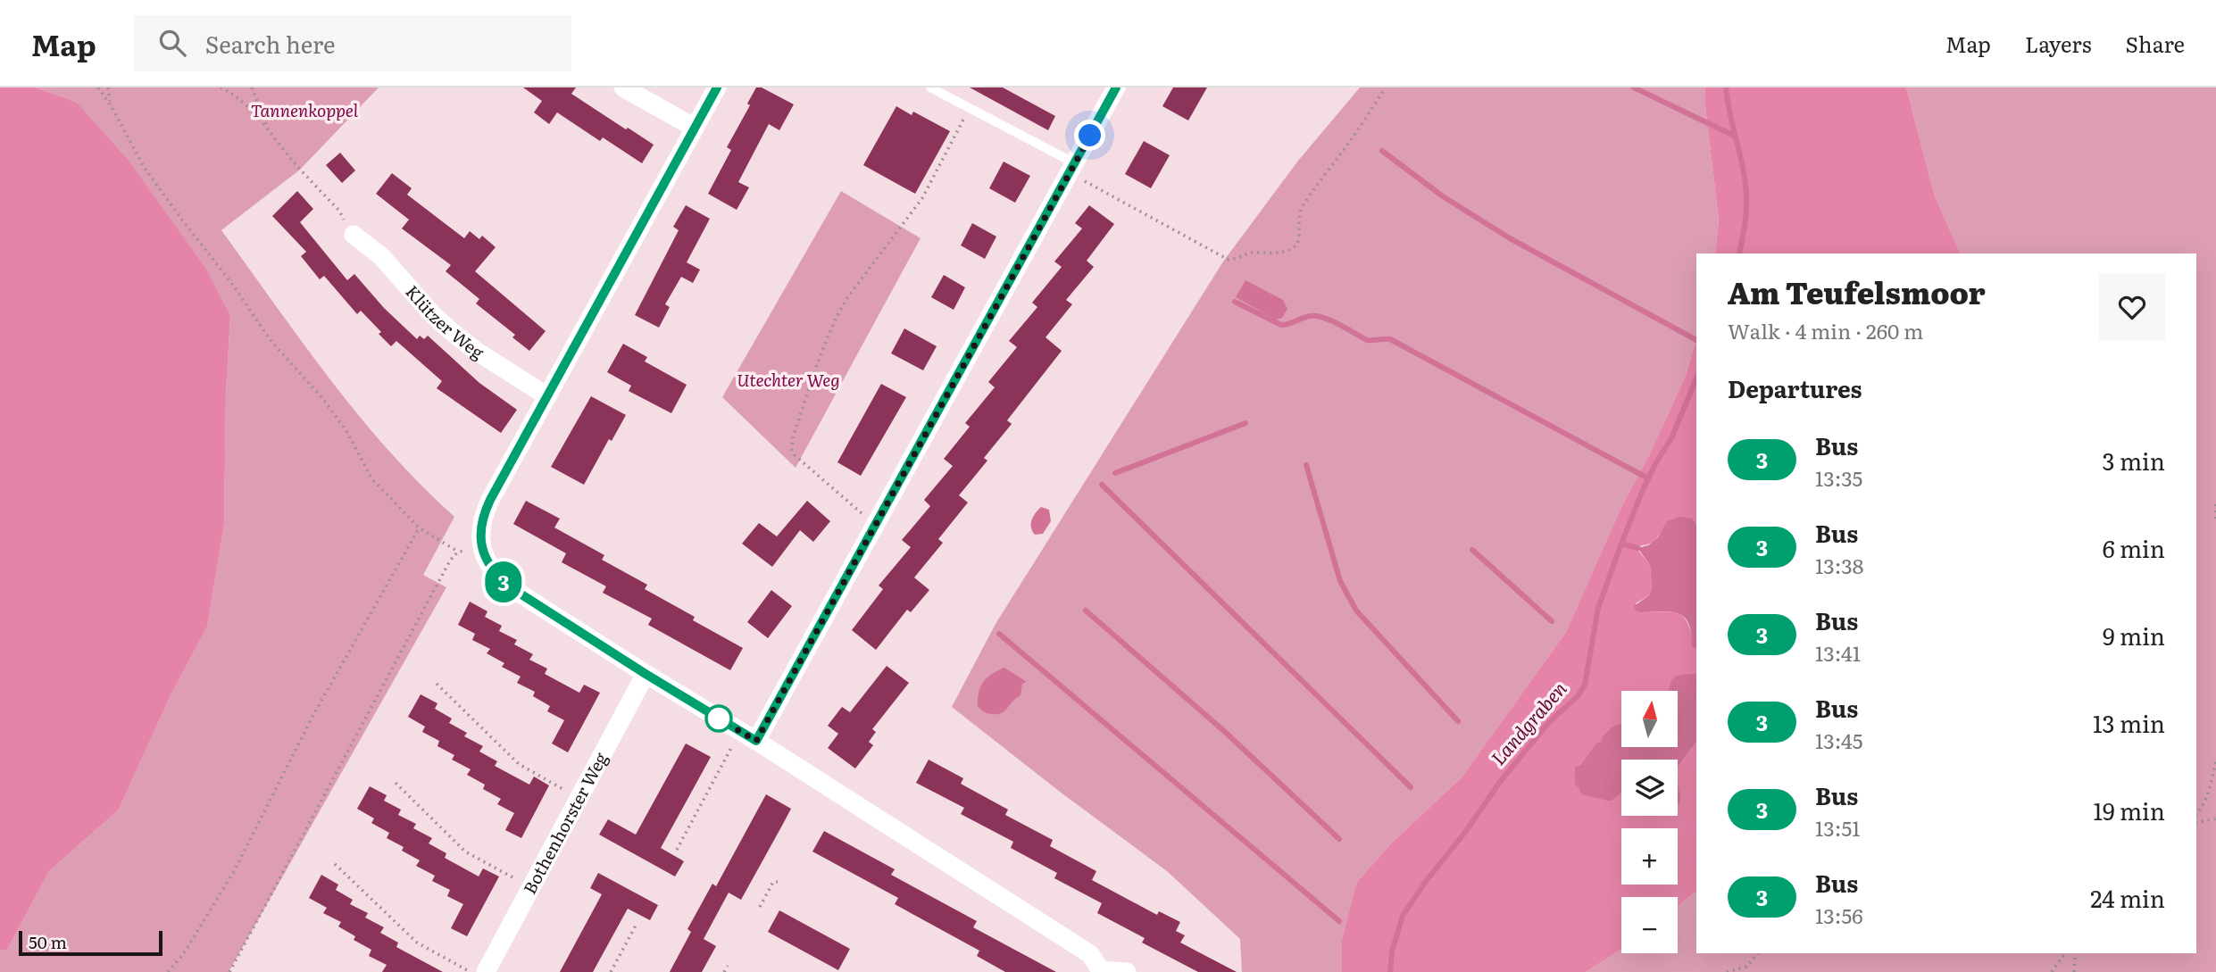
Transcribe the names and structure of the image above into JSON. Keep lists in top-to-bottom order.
{
  "streets": {
    "street": ["Klützer Weg", "Bothenhorster Weg"]
  },
  "water": ["Landgraben"],
  "parks": ["Tannenkoppel", "Utechter Weg"],
  "lines": ["bus line 3"],
  "scale_bar": "50 m",
  "north": "top",
  "page": {
    "header": "Map",
    "search": "Search here",
    "nav": ["Map", "Layers", "Share"],
    "on_map": "3",
    "heading": [
      ["Am Teufelsmoor", "Walk · 4 min · 260 m"],
      "Departures"
    ],
    "list": [
      {
        "mark": "3",
        "name": "Bus",
        "note": "13:35",
        "value": "3 min"
      },
      {
        "mark": "3",
        "name": "Bus",
        "note": "13:38",
        "value": "6 min"
      },
      {
        "mark": "3",
        "name": "Bus",
        "note": "13:41",
        "value": "9 min"
      },
      {
        "mark": "3",
        "name": "Bus",
        "note": "13:45",
        "value": "13 min"
      },
      {
        "mark": "3",
        "name": "Bus",
        "note": "13:51",
        "value": "19 min"
      },
      {
        "mark": "3",
        "name": "Bus",
        "note": "13:56",
        "value": "24 min"
      }
    ],
    "map_buttons": ["+", "−"],
    "scale": "50 m"
  }
}
